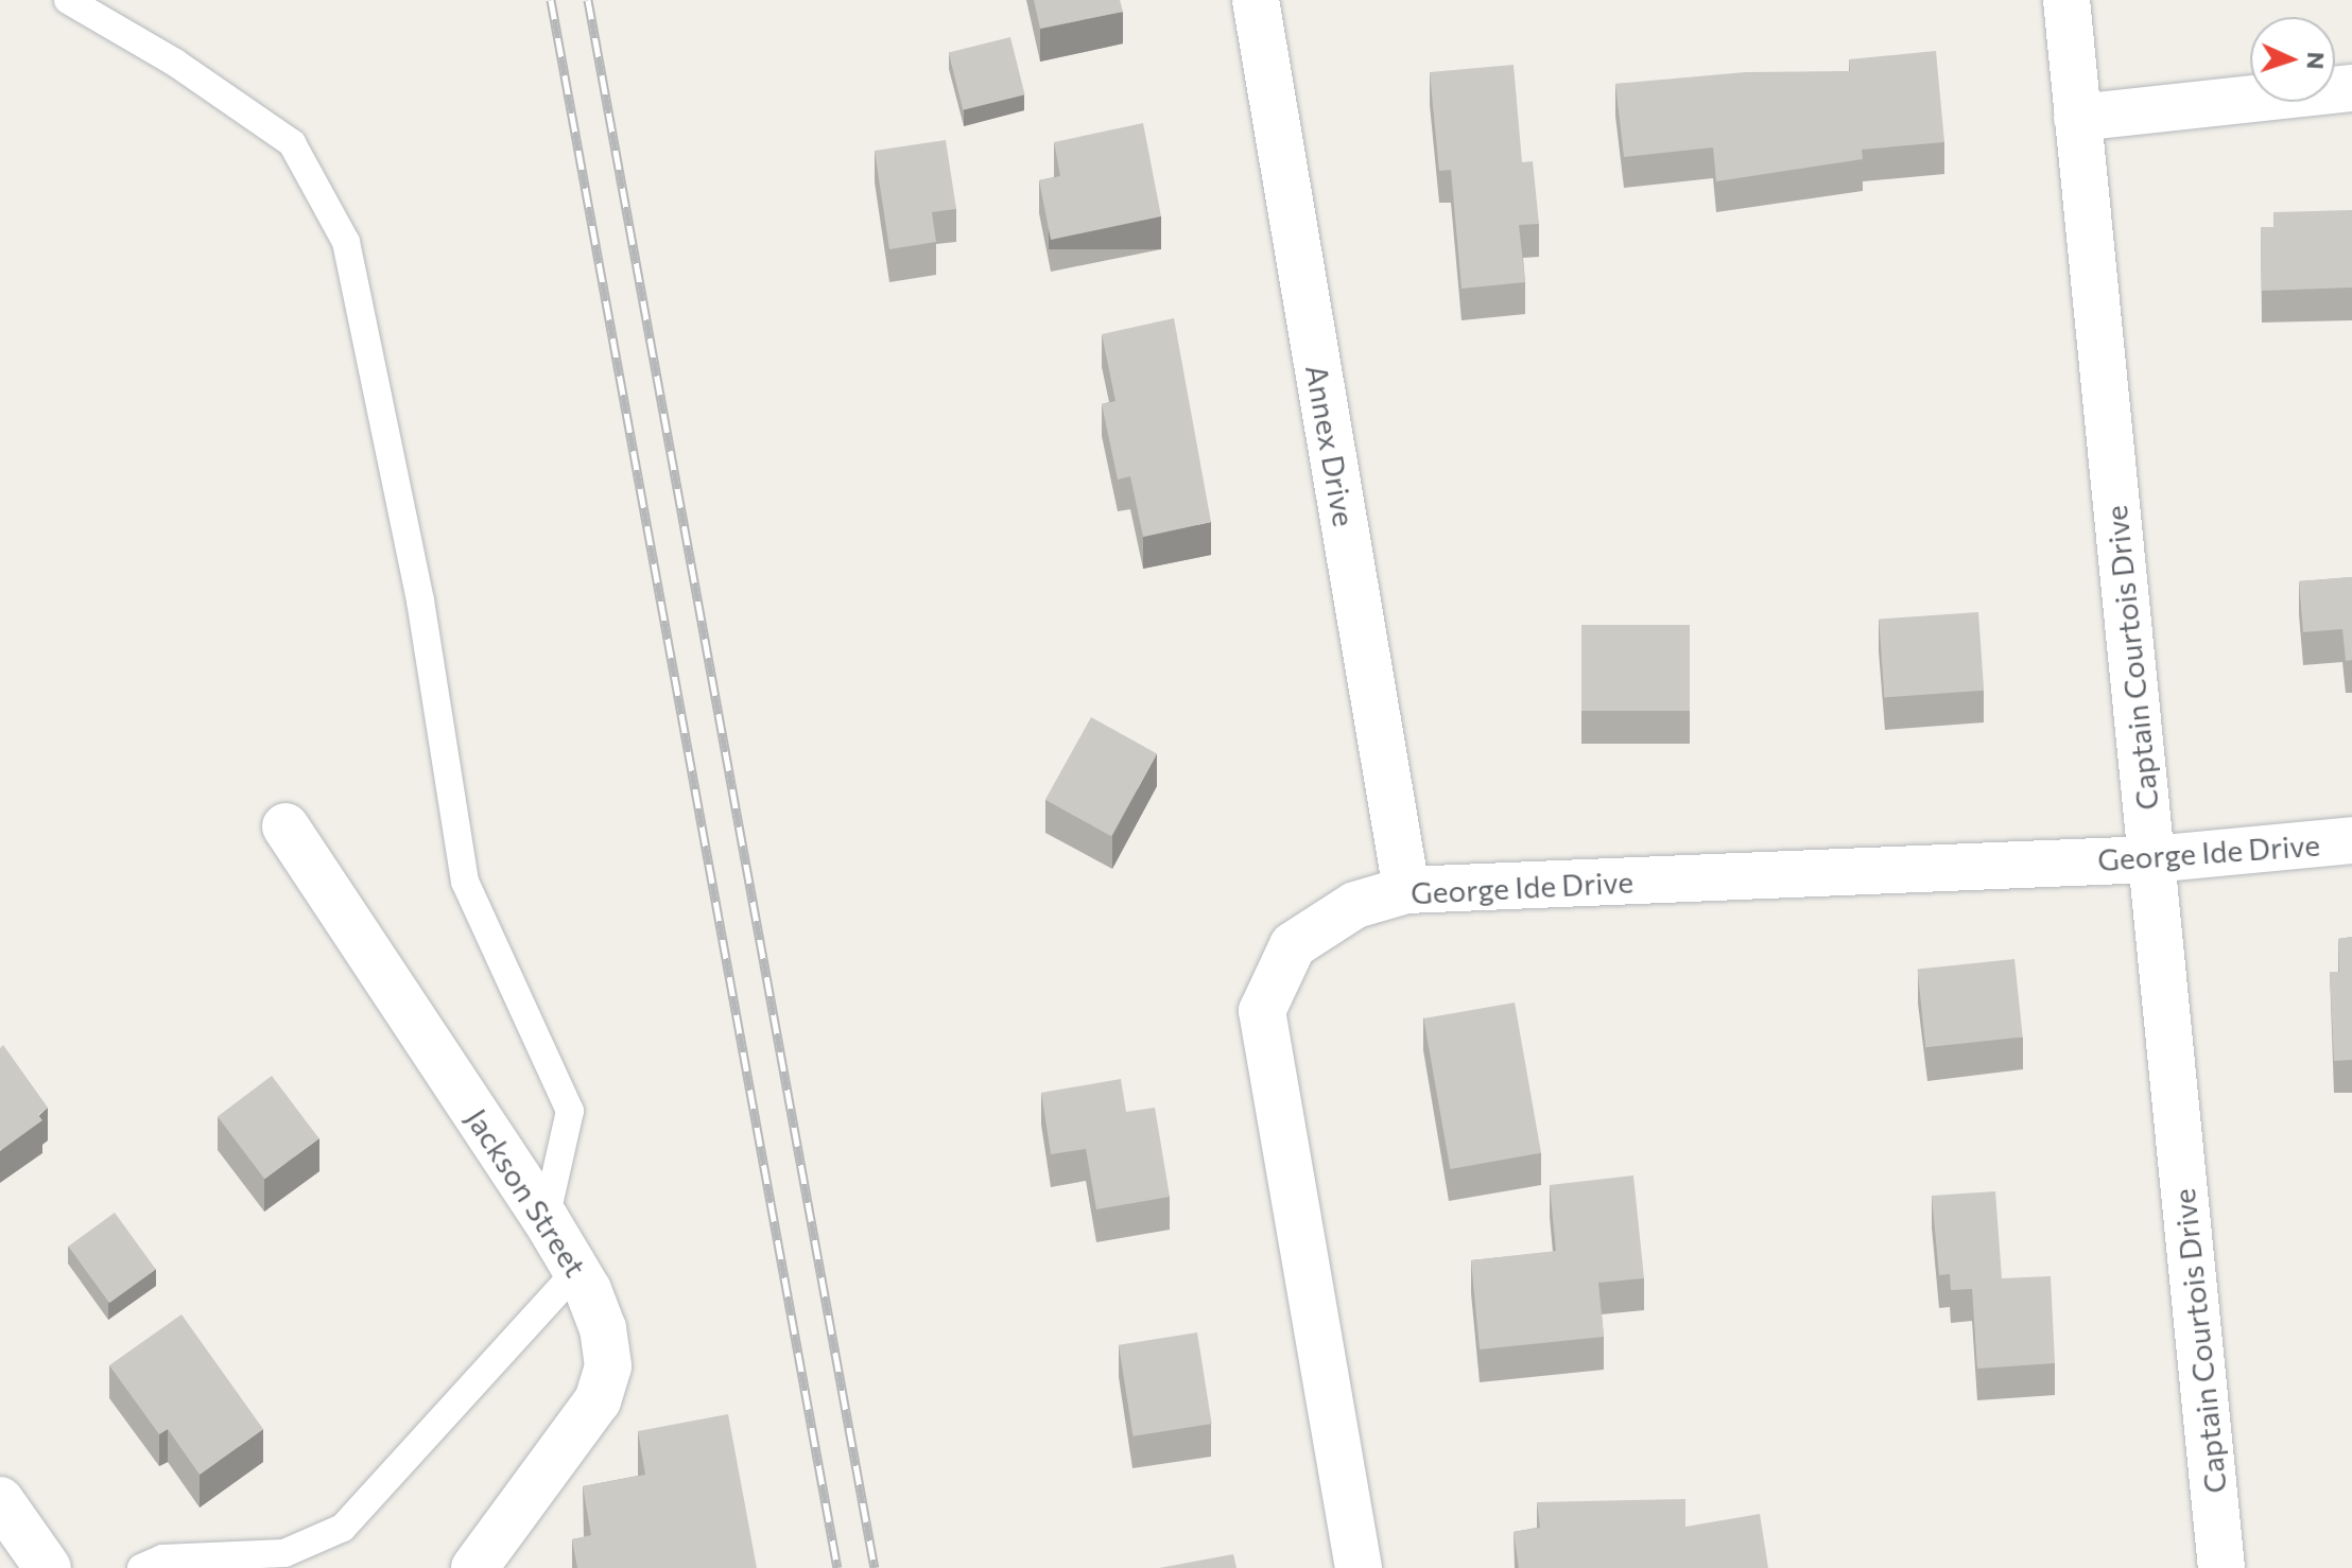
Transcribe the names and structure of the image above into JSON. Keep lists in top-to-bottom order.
{
  "streets": {
    "street": [
      "Annex Drive",
      "Captain Courtois Drive",
      "George Ide Drive",
      "Jackson Street"
    ]
  },
  "crossings": [
    ["Annex Drive", "George Ide Drive"],
    ["Captain Courtois Drive", "George Ide Drive"]
  ],
  "north": "right"
}
